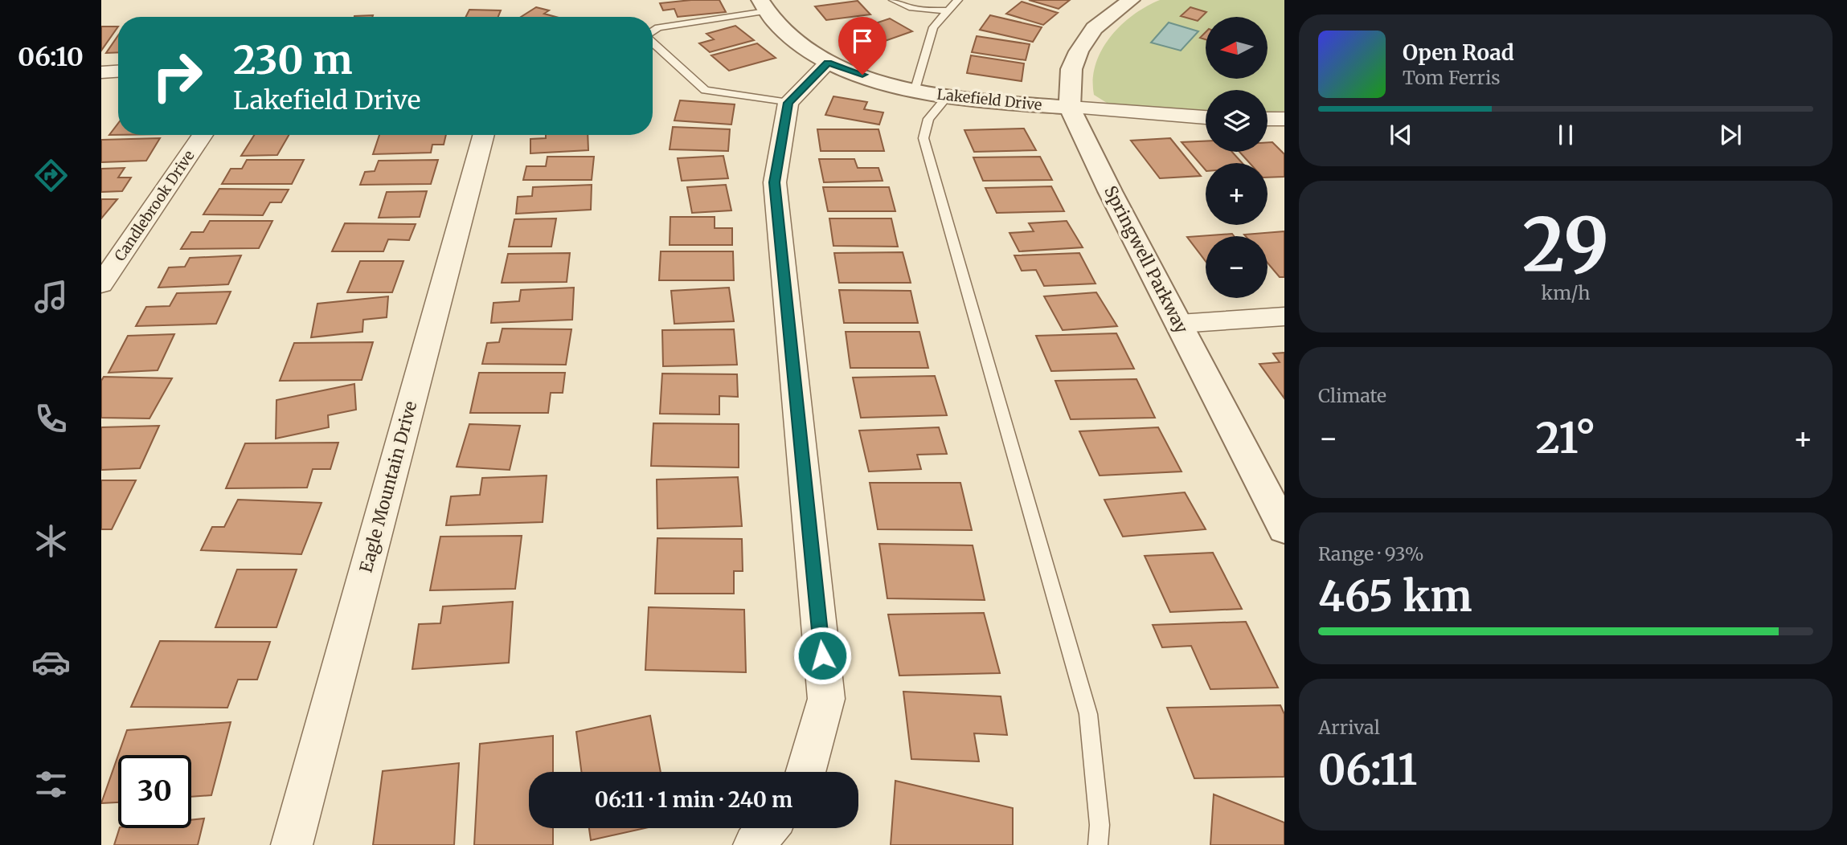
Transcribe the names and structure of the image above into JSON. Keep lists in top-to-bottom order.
{
  "streets": {
    "street": [
      "Lakefield Drive",
      "Candlebrook Drive",
      "Springwell Parkway",
      "Eagle Mountain Drive"
    ]
  },
  "crossings": [
    ["Lakefield Drive", "Springwell Parkway"]
  ],
  "north": "left",
  "page": {
    "tabs": "06:10",
    "map_buttons": ["+", "−"],
    "turn": ["230 m", "Lakefield Drive"],
    "song": ["Open Road", "Tom Ferris"],
    "tile": [
      ["29", "km/h"],
      "Climate",
      ["Range · 93%", "465 km"],
      ["Arrival", "06:11"]
    ],
    "heat": ["−", "21°", "+"],
    "limit": "30",
    "trip": "06:11 · 1 min · 240 m"
  }
}
